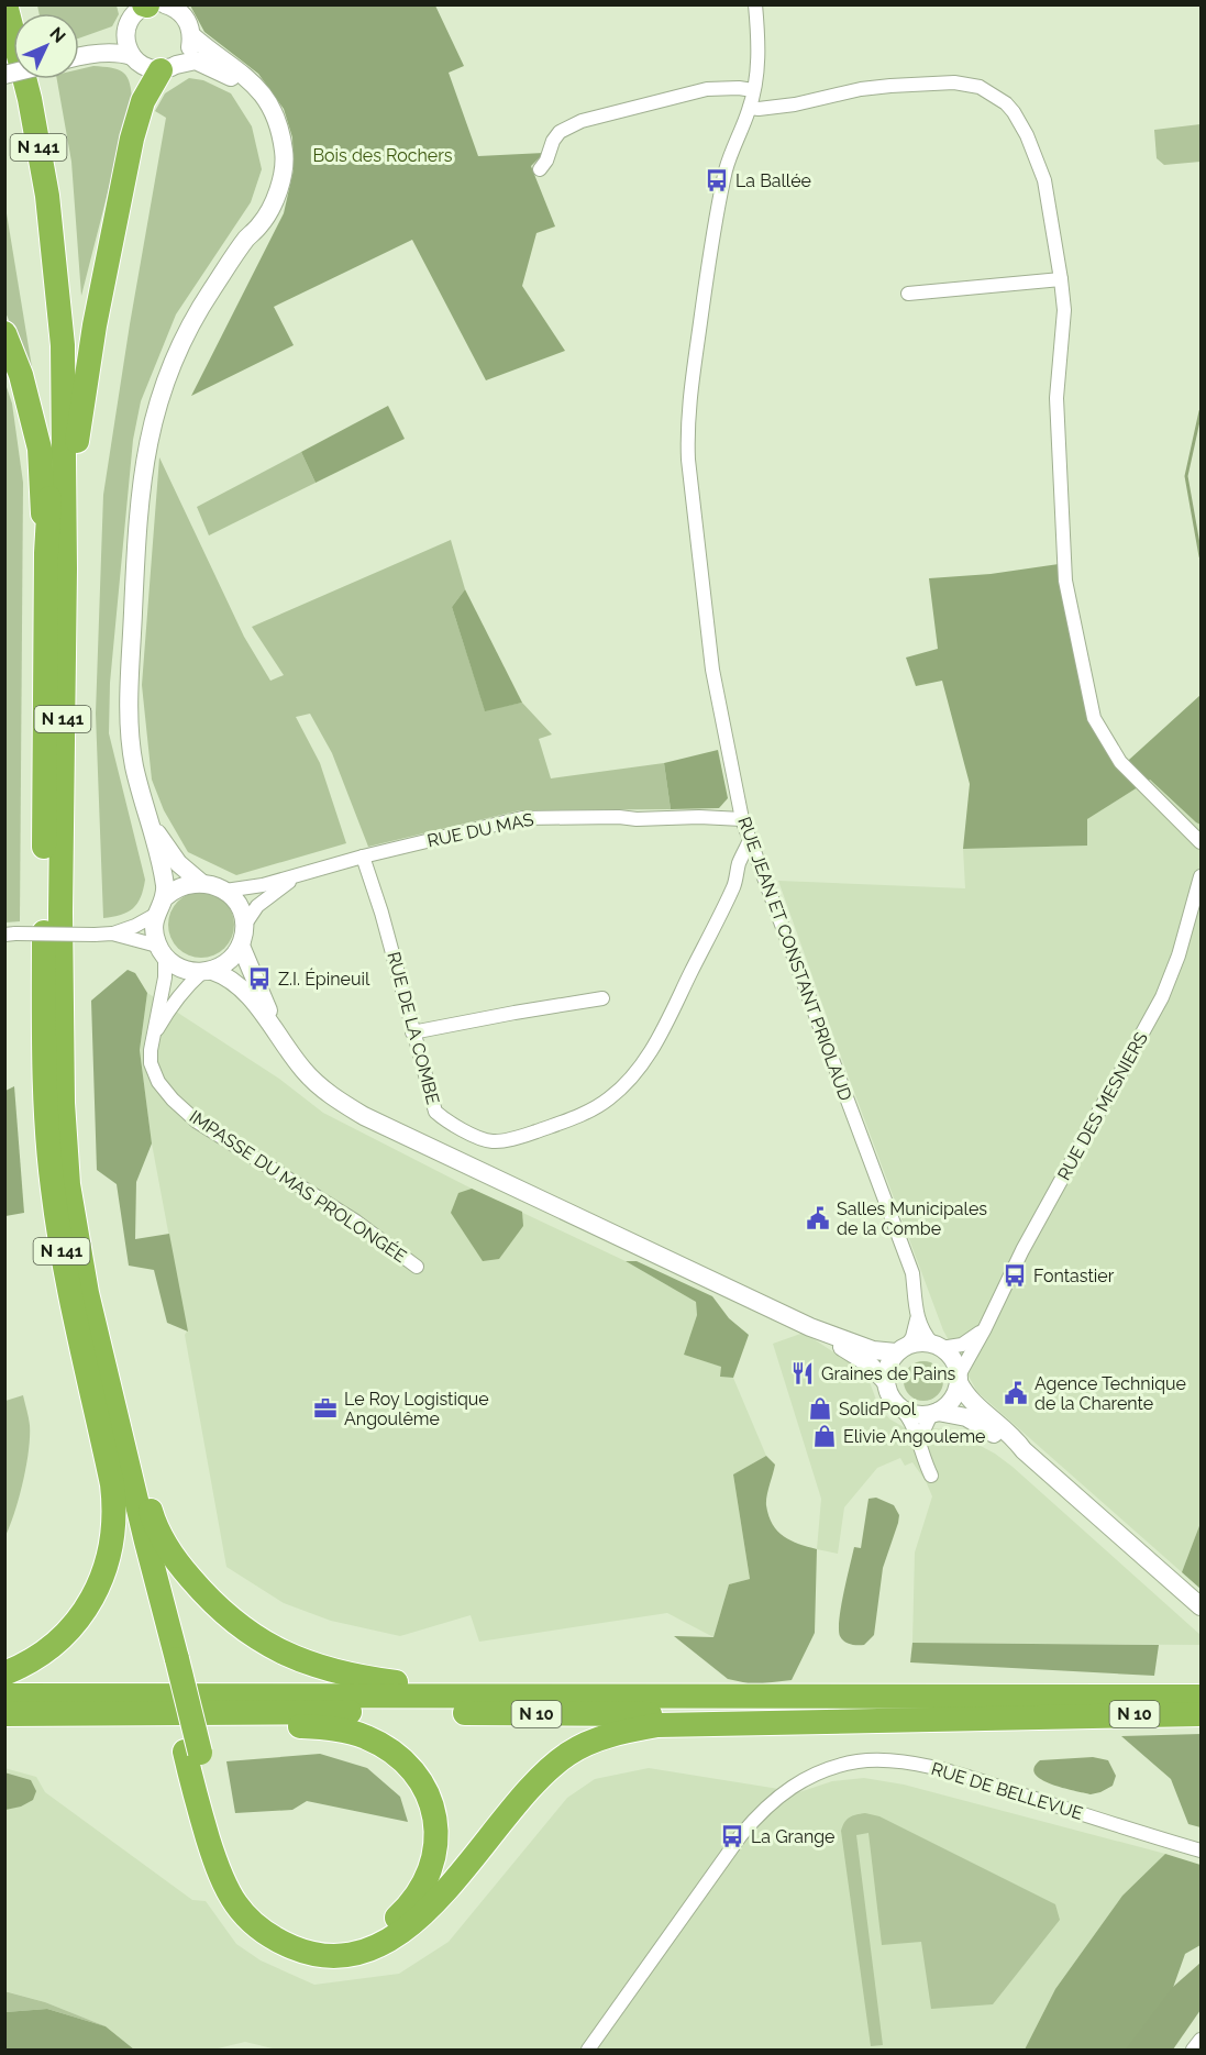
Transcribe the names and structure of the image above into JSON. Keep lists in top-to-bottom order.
{
  "streets": {
    "highway": ["N 141", "N 10"],
    "street": [
      "RUE DU MAS",
      "RUE JEAN ET CONSTANT PRIOLAUD",
      "RUE DE LA COMBE",
      "RUE DES MESNIERS",
      "IMPASSE DU MAS PROLONGÉE",
      "RUE DE BELLEVUE"
    ]
  },
  "crossings": [
    ["RUE DU MAS", "RUE JEAN ET CONSTANT PRIOLAUD"],
    ["RUE DU MAS", "RUE DE LA COMBE"],
    ["RUE DU MAS", "IMPASSE DU MAS PROLONGÉE"],
    ["RUE JEAN ET CONSTANT PRIOLAUD", "RUE DE LA COMBE"],
    ["RUE JEAN ET CONSTANT PRIOLAUD", "RUE DES MESNIERS"]
  ],
  "parks": ["Bois des Rochers"],
  "places": {
    "bus stop": [
      "La Ballée",
      "Z.I. Épineuil",
      "Fontastier",
      "La Grange"
    ],
    "public building": ["Salles Municipales de la Combe", "Agence Technique de la Charente"],
    "restaurant": ["Graines de Pains"],
    "office": ["Le Roy Logistique Angoulême"],
    "shop": ["SolidPool", "Elivie Angouleme"]
  },
  "north": "top right"
}
